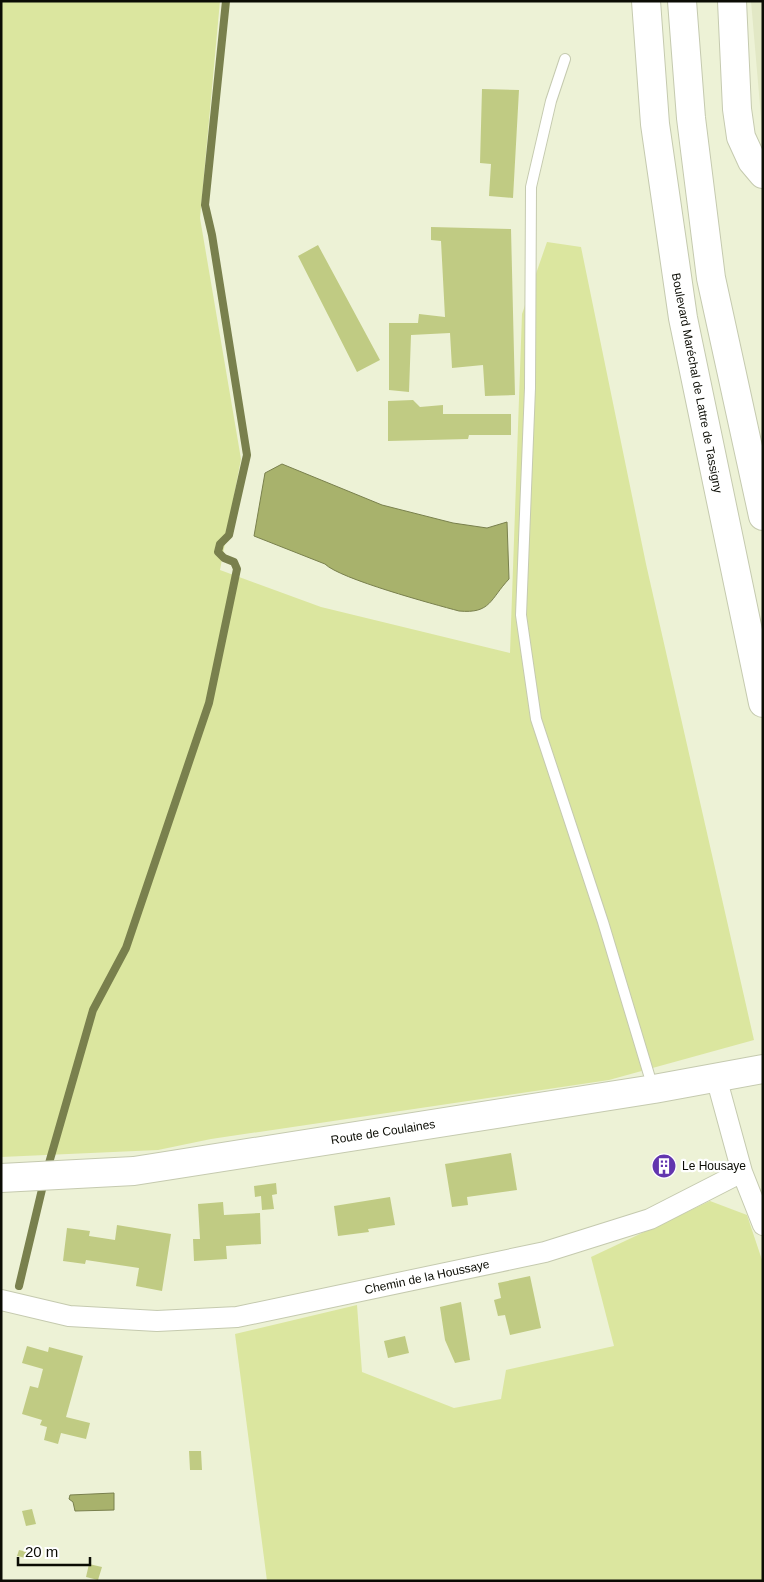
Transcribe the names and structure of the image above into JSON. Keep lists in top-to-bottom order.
{
  "streets": {
    "main road": ["Boulevard Maréchal de Lattre de Tassigny", "Route de Coulaines"],
    "street": ["Chemin de la Houssaye"]
  },
  "places": {
    "building": ["Le Housaye"]
  },
  "scale_bar": "20 m"
}
